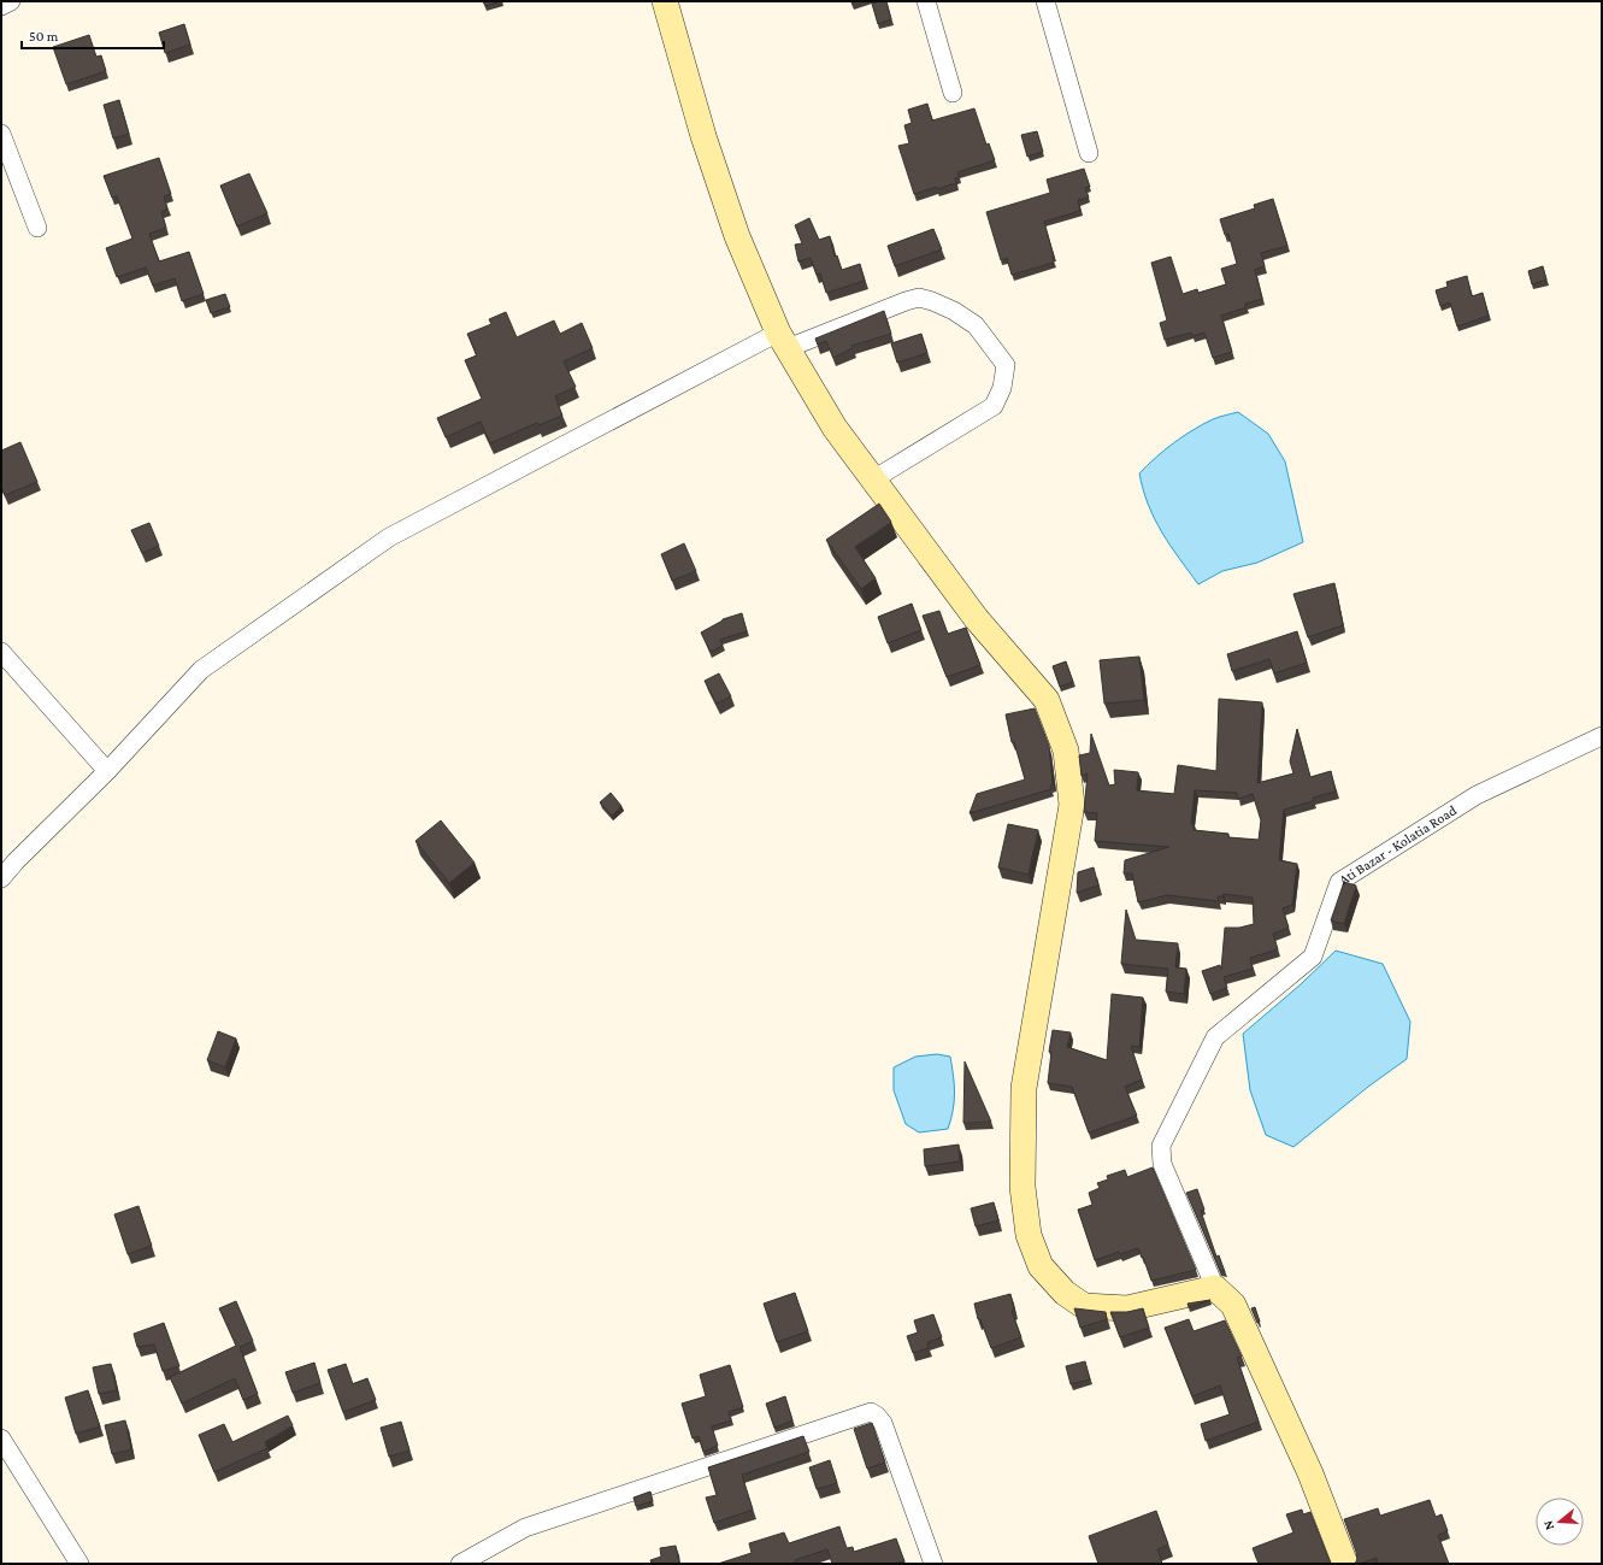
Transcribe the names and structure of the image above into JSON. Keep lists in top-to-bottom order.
{
  "streets": {
    "street": ["Ati Bazar - Kolatia Road"]
  },
  "scale_bar": "50 m",
  "north": "left"
}
